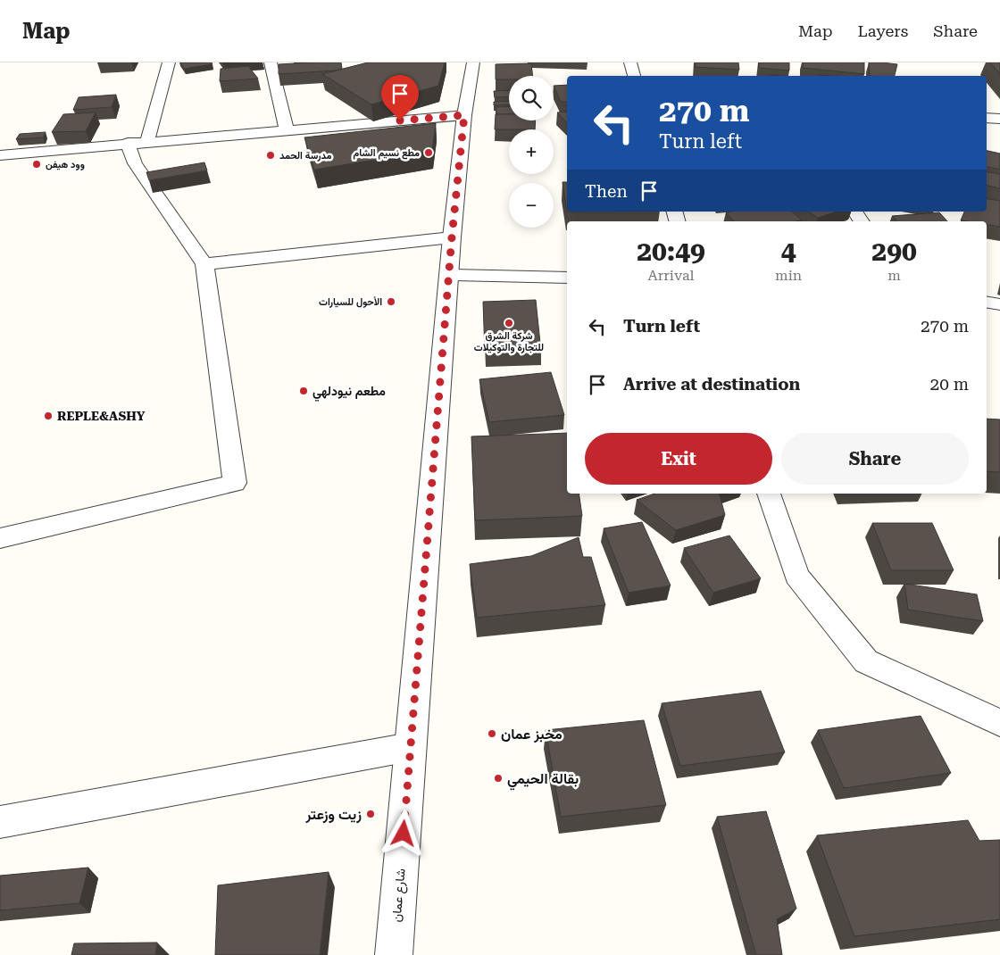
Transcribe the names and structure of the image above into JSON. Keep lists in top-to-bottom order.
{
  "streets": {
    "street": ["شارع عمان"]
  },
  "places": [
    "مطع نسيم الشام",
    "مدرسة الحمد",
    "وود هيفن",
    "الأحول للسيارات",
    "شركة الشرق للتجارة والتوكيلات",
    "مطعم نيودلهي",
    "REPLE&ASHY",
    "مخبز عمان",
    "بقالة الحيمي",
    "زيت وزعتر"
  ],
  "page": {
    "header": "Map",
    "nav": ["Map", "Layers", "Share"],
    "map_buttons": ["+", "−"],
    "turn": ["270 m", "Turn left"],
    "then": "Then",
    "eta": [
      "20:49",
      "Arrival",
      "4",
      "min",
      "290",
      "m"
    ],
    "list": [
      {
        "name": "Turn left",
        "value": "270 m"
      },
      {
        "name": "Arrive at destination",
        "value": "20 m"
      }
    ],
    "buttons": ["Exit", "Share"]
  }
}
